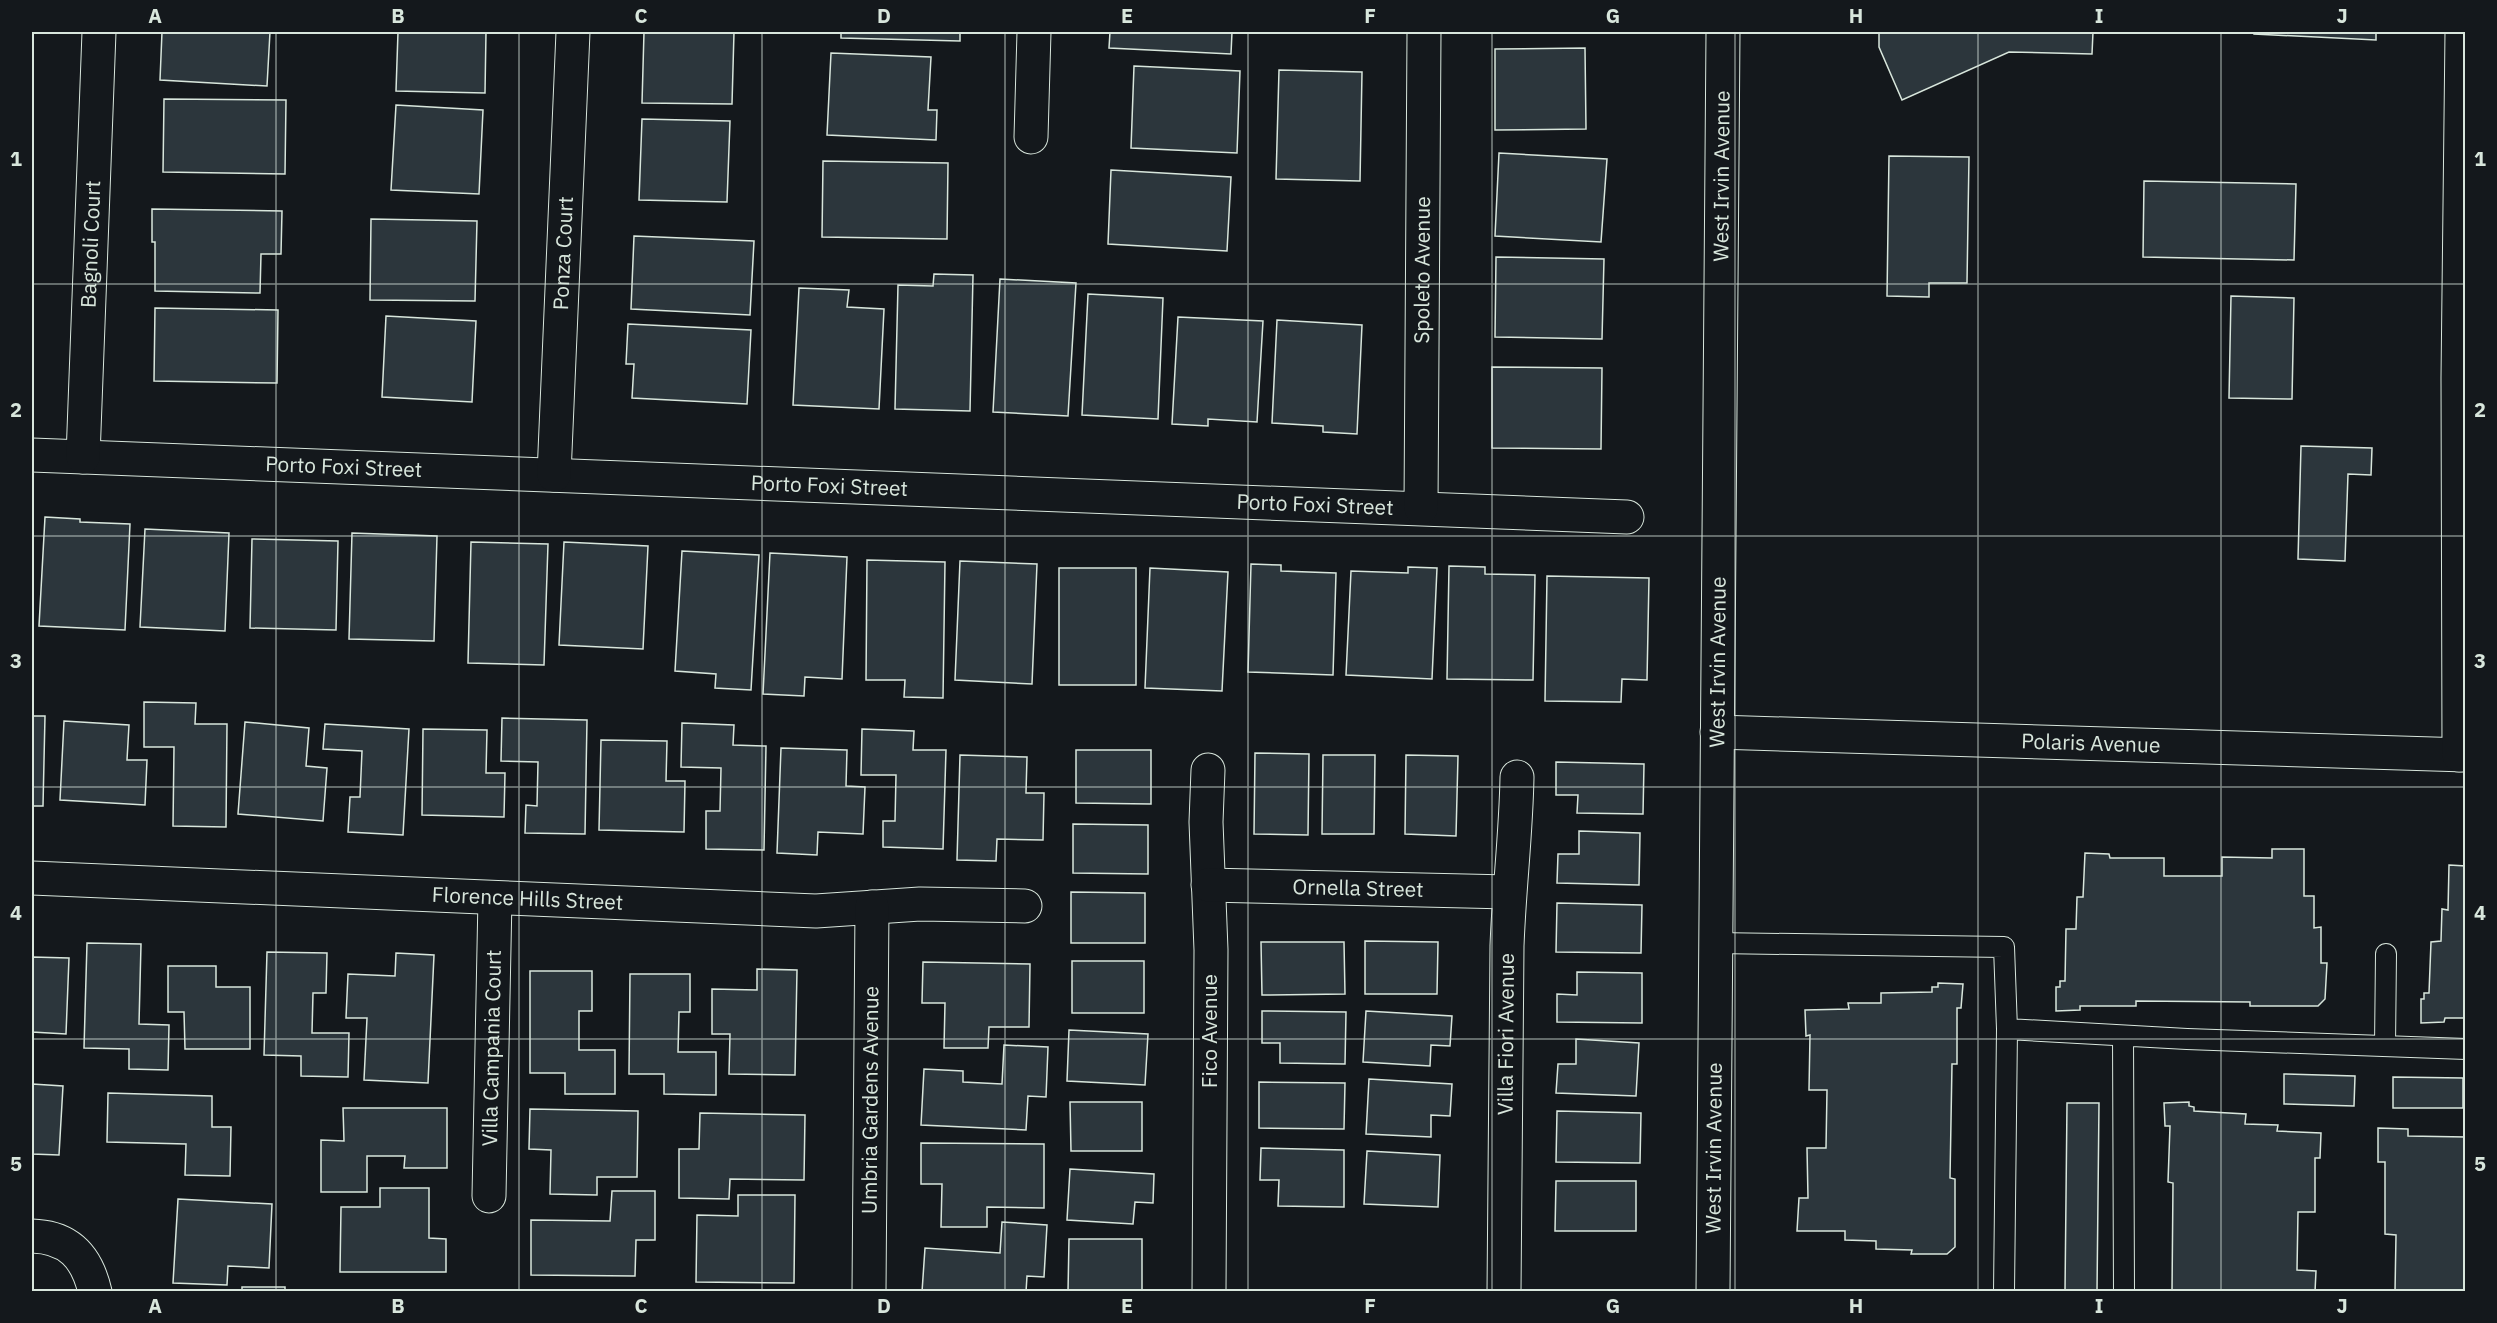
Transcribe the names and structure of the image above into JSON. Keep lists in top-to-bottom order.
{
  "streets": {
    "street": [
      "West Irvin Avenue",
      "Bagnoli Court",
      "Ponza Court",
      "Spoleto Avenue",
      "Porto Foxi Street",
      "Polaris Avenue",
      "Ornella Street",
      "Florence Hills Street",
      "Fico Avenue",
      "Villa Fiori Avenue",
      "Villa Campania Court",
      "Umbria Gardens Avenue"
    ]
  },
  "crossings": [
    ["West Irvin Avenue", "Polaris Avenue"],
    ["Bagnoli Court", "Porto Foxi Street"],
    ["Ponza Court", "Porto Foxi Street"],
    ["Spoleto Avenue", "Porto Foxi Street"],
    ["Ornella Street", "Fico Avenue"],
    ["Ornella Street", "Villa Fiori Avenue"],
    ["Florence Hills Street", "Villa Campania Court"],
    ["Florence Hills Street", "Umbria Gardens Avenue"]
  ],
  "grid": {
    "columns": [
      "A",
      "B",
      "C",
      "D",
      "E",
      "F",
      "G",
      "H",
      "I",
      "J"
    ],
    "rows": [
      "1",
      "2",
      "3",
      "4",
      "5"
    ]
  }
}
